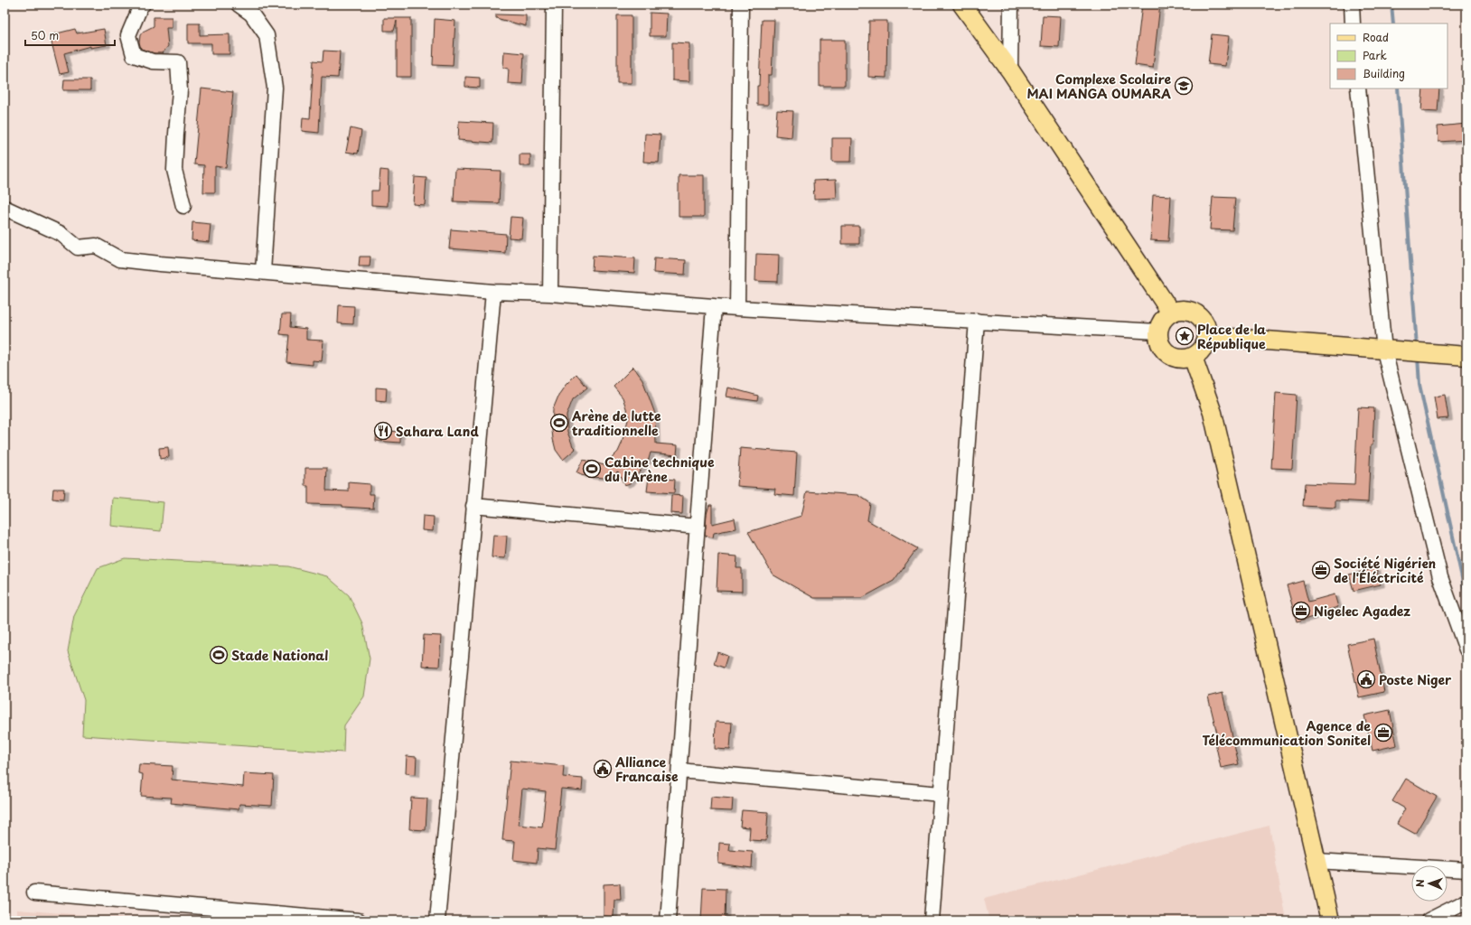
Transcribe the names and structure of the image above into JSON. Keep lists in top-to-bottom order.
{
  "places": {
    "school or university": ["Complexe Scolaire MAI MANGA OUMARA"],
    "place": ["Place de la République"],
    "sports": ["Arène de lutte traditionnelle", "Cabine technique du l'Arène", "Stade National"],
    "restaurant": ["Sahara Land"],
    "office": ["Société Nigérien de l'Éléctricité", "Nigelec Agadez", "Agence de Télécommunication Sonitel"],
    "public building": ["Poste Niger", "Alliance Francaise"]
  },
  "legend": ["Road", "Park", "Building"],
  "scale_bar": "50 m",
  "north": "left"
}
